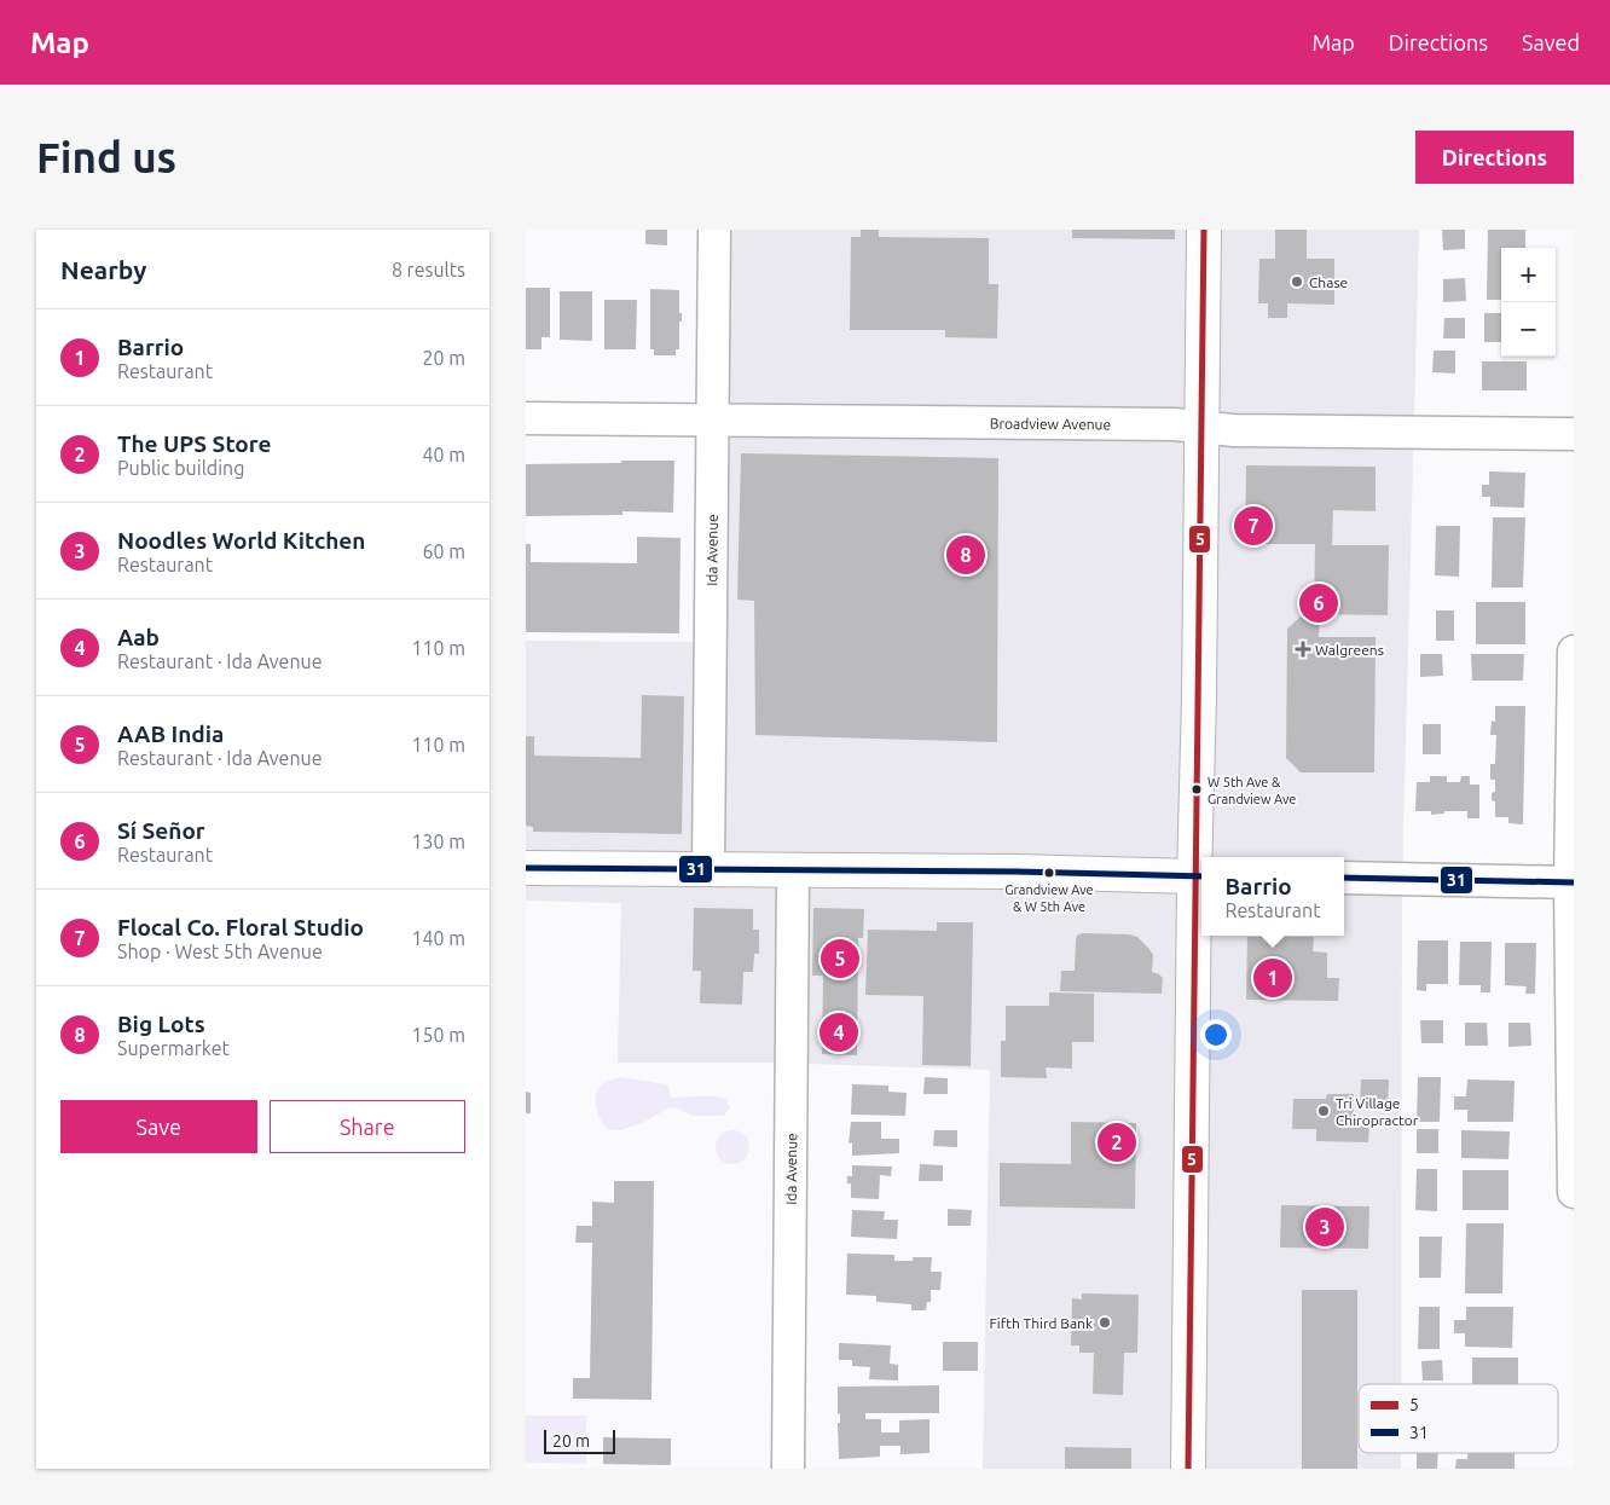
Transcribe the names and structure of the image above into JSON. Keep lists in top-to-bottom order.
{
  "streets": {
    "street": ["Broadview Avenue", "Ida Avenue"]
  },
  "crossings": [
    ["Broadview Avenue", "Ida Avenue"]
  ],
  "places": {
    "other": [
      "Chase",
      "W 5th Ave & Grandview Ave",
      "Grandview Ave & W 5th Ave",
      "Tri Village Chiropractor",
      "Fifth Third Bank"
    ],
    "health": ["Walgreens"]
  },
  "lines": ["transit line 5", "transit line 31"],
  "legend": ["5", "31"],
  "scale_bar": "20 m",
  "page": {
    "header": "Map",
    "nav": ["Map", "Directions", "Saved"],
    "buttons": [
      "Directions",
      ["Save", "Share"]
    ],
    "title": "Find us",
    "heading": ["Nearby", "8 results"],
    "map_buttons": ["+", "−"],
    "list": [
      {
        "mark": "1",
        "name": "Barrio",
        "note": "Restaurant",
        "value": "20 m"
      },
      {
        "mark": "2",
        "name": "The UPS Store",
        "note": "Public building",
        "value": "40 m"
      },
      {
        "mark": "3",
        "name": "Noodles World Kitchen",
        "note": "Restaurant",
        "value": "60 m"
      },
      {
        "mark": "4",
        "name": "Aab",
        "note": "Restaurant · Ida Avenue",
        "value": "110 m"
      },
      {
        "mark": "5",
        "name": "AAB India",
        "note": "Restaurant · Ida Avenue",
        "value": "110 m"
      },
      {
        "mark": "6",
        "name": "Sí Señor",
        "note": "Restaurant",
        "value": "130 m"
      },
      {
        "mark": "7",
        "name": "Flocal Co. Floral Studio",
        "note": "Shop · West 5th Avenue",
        "value": "140 m"
      },
      {
        "mark": "8",
        "name": "Big Lots",
        "note": "Supermarket",
        "value": "150 m"
      }
    ],
    "pins": [
      "7",
      "8",
      "6",
      "5",
      "1",
      "4",
      "2",
      "3"
    ],
    "popup": ["Barrio", "Restaurant"],
    "scale": "20 m"
  }
}
